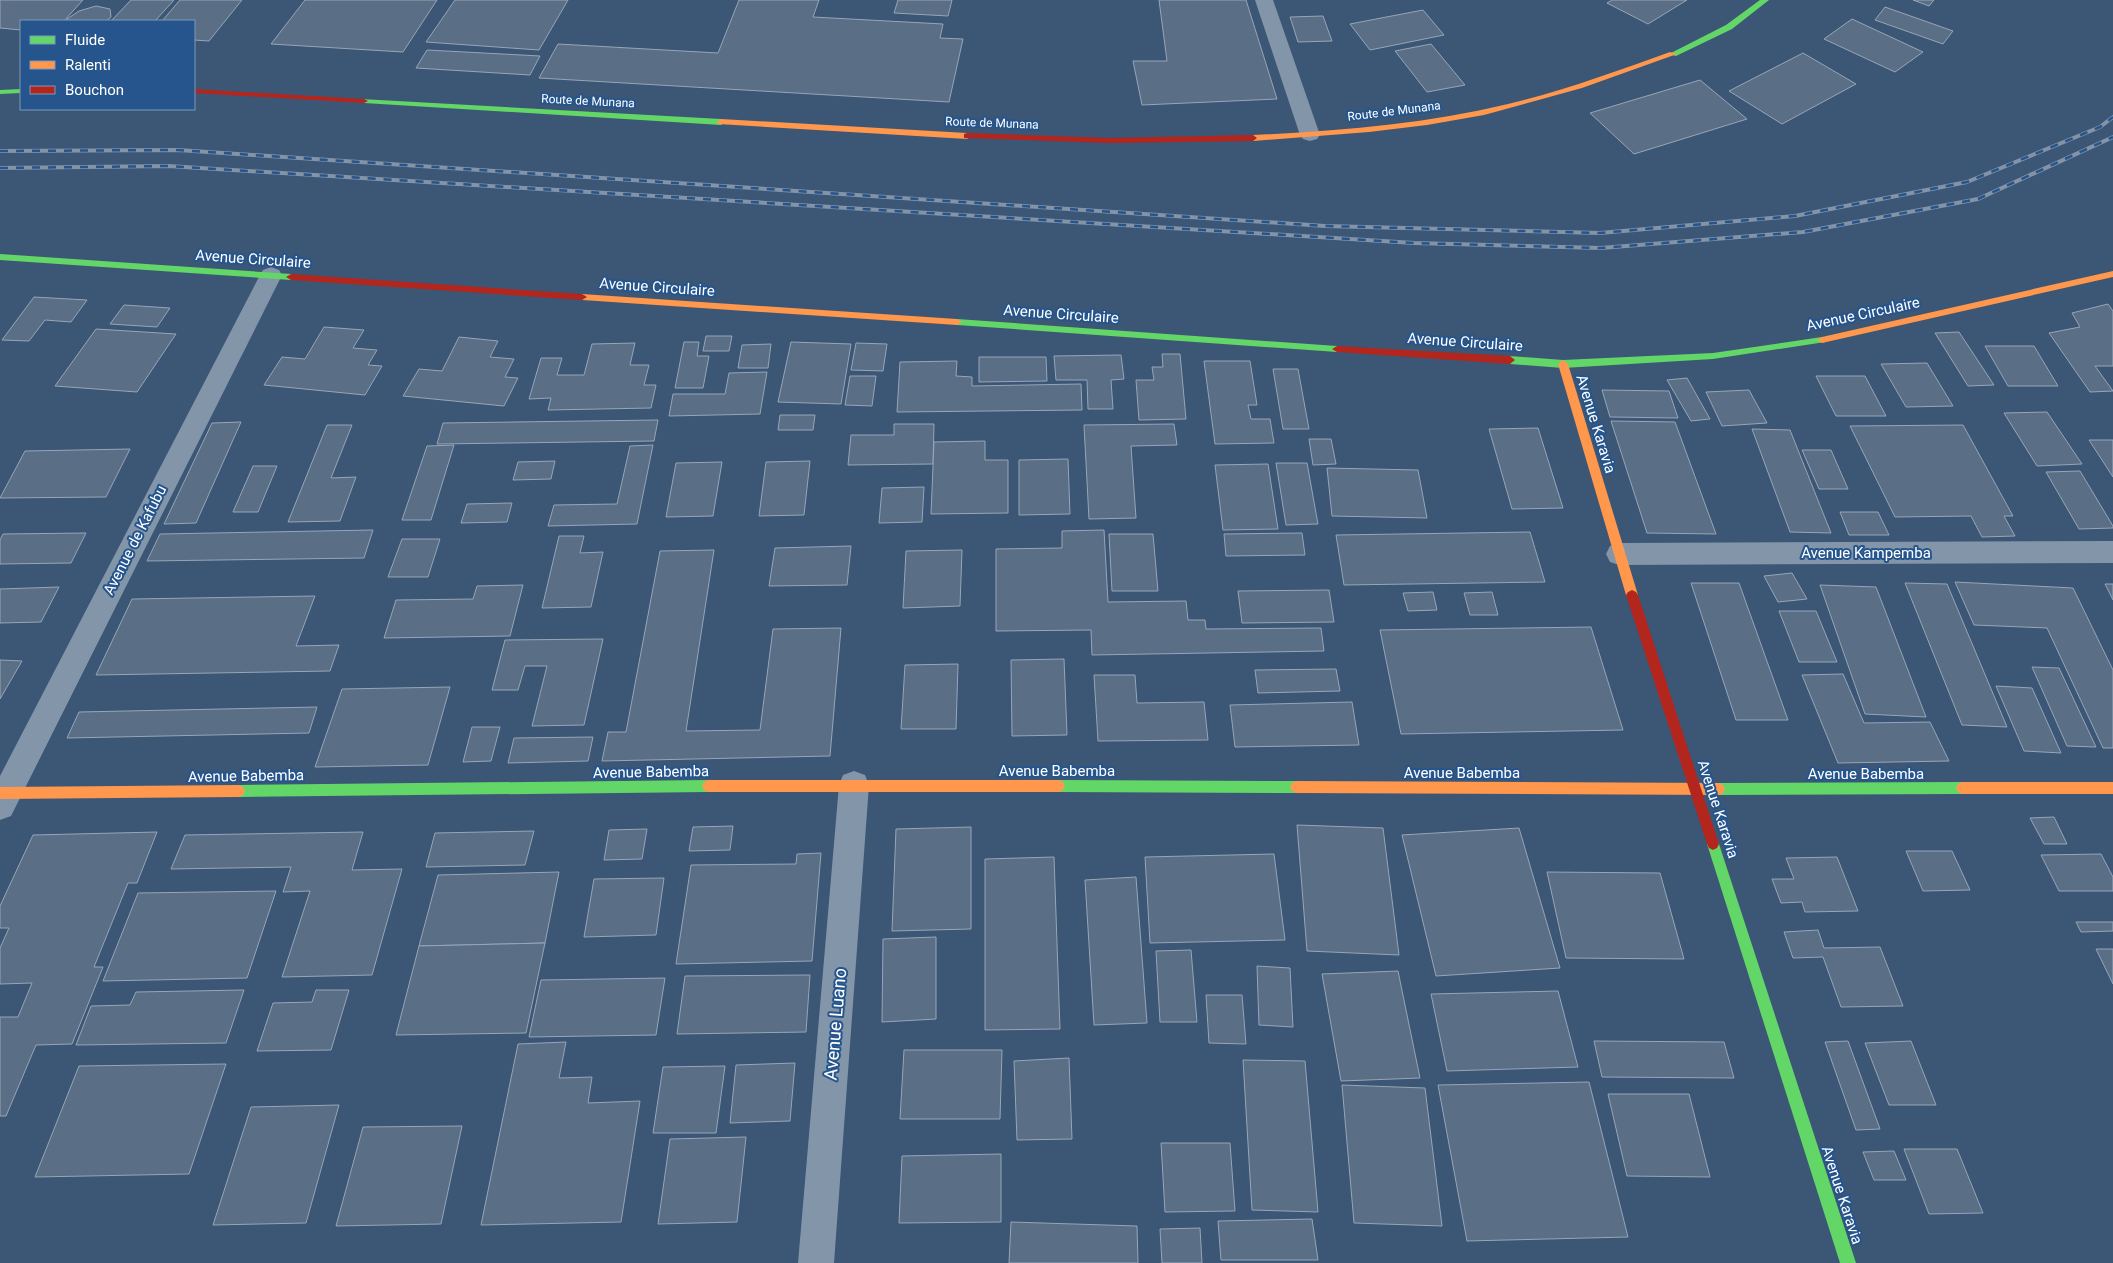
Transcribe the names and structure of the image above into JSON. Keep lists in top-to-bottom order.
{
  "streets": {
    "street": [
      "Route de Munana",
      "Avenue Circulaire",
      "Avenue Karavia",
      "Avenue de Kafubu",
      "Avenue Kampemba",
      "Avenue Babemba",
      "Avenue Luano"
    ]
  },
  "crossings": [
    ["Avenue Circulaire", "Avenue Karavia"],
    ["Avenue Circulaire", "Avenue de Kafubu"],
    ["Avenue Karavia", "Avenue Kampemba"],
    ["Avenue Karavia", "Avenue Babemba"],
    ["Avenue de Kafubu", "Avenue Babemba"],
    ["Avenue Babemba", "Avenue Luano"]
  ],
  "legend": ["Fluide", "Ralenti", "Bouchon"]
}
